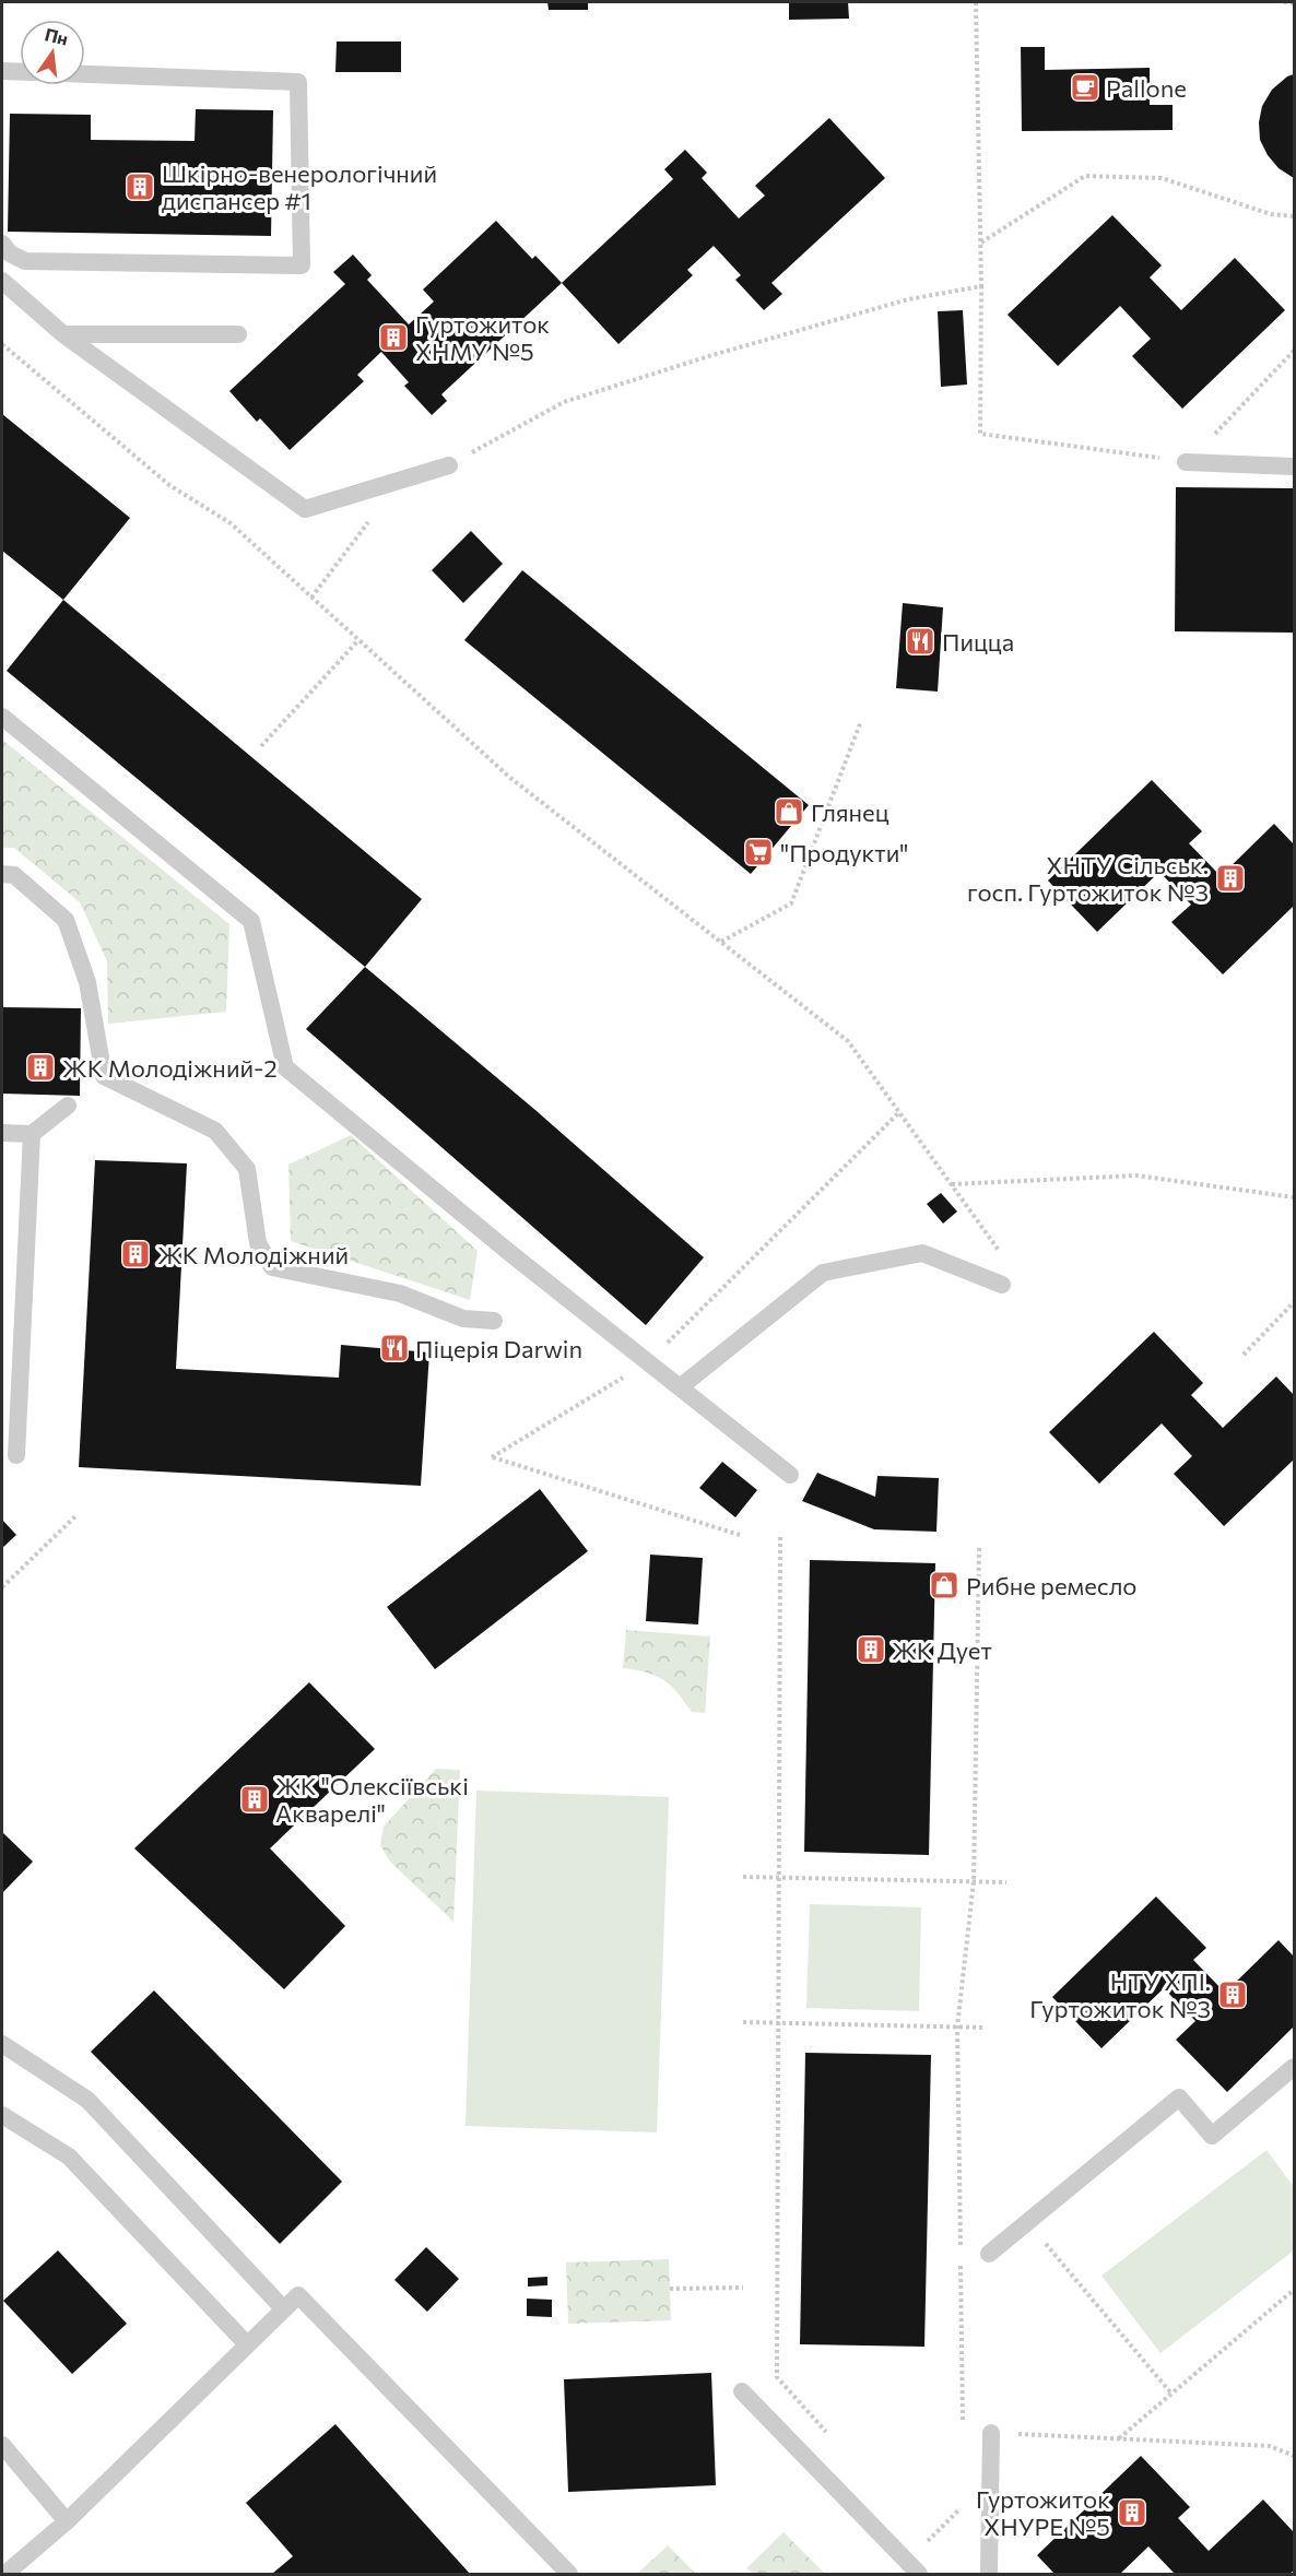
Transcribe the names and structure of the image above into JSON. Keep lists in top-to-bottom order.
{
  "places": {
    "cafe": ["Pallone"],
    "building": [
      "Шкірно-венерологічний диспансер #1",
      "Гуртожиток ХНМУ №5",
      "ХНТУ Сільськ. госп. Гуртожиток №3",
      "ЖК Молодіжний-2",
      "ЖК Молодіжний",
      "ЖК Дует",
      "ЖК \"Олексіївські Акварелі\"",
      "НТУ ХПІ. Гуртожиток №3",
      "Гуртожиток ХНУРЕ №5"
    ],
    "restaurant": ["Пицца", "Піцерія Darwin"],
    "shop": ["Глянец", "Рибне ремесло"],
    "supermarket": ["\"Продукти\""]
  },
  "north": "top"
}
